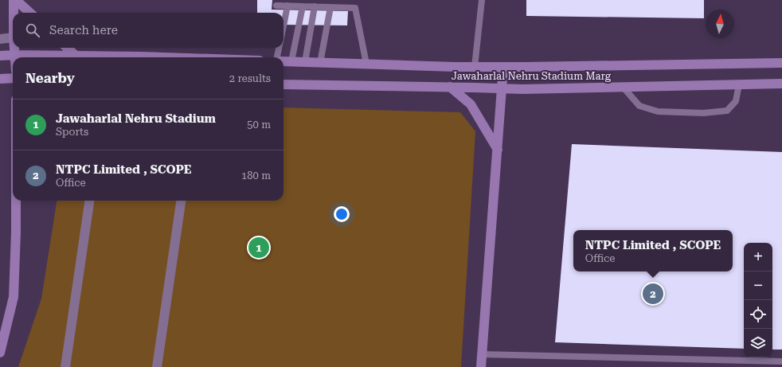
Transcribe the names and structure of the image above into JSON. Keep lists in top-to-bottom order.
{
  "streets": {
    "street": ["Jawaharlal Nehru Stadium Marg"]
  },
  "north": "top",
  "page": {
    "search": "Search here",
    "heading": ["Nearby", "2 results"],
    "list": [
      {
        "mark": "1",
        "name": "Jawaharlal Nehru Stadium",
        "note": "Sports",
        "value": "50 m"
      },
      {
        "mark": "2",
        "name": "NTPC Limited , SCOPE",
        "note": "Office",
        "value": "180 m"
      }
    ],
    "popup": ["NTPC Limited , SCOPE", "Office"],
    "pins": ["1", "2"],
    "map_buttons": ["+", "−"]
  }
}
